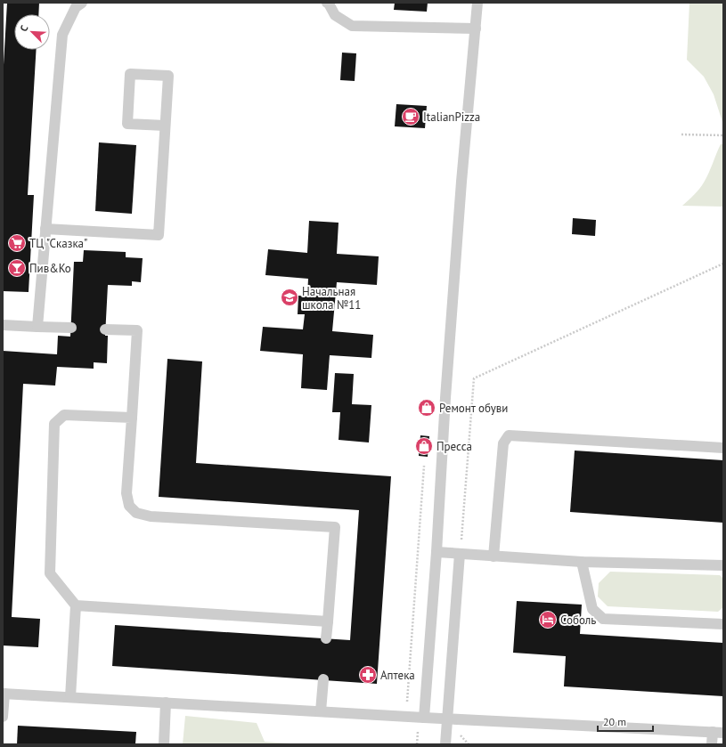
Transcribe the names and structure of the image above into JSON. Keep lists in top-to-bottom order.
{
  "places": {
    "cafe": ["ItalianPizza"],
    "supermarket": ["ТЦ \"Сказка\""],
    "bar": ["Пив&Ко"],
    "school or university": ["Начальная школа №11"],
    "shop": ["Ремонт обуви", "Пресса"],
    "hotel": ["Соболь"],
    "pharmacy": ["Аптека"]
  },
  "scale_bar": "20 m",
  "north": "top left"
}
